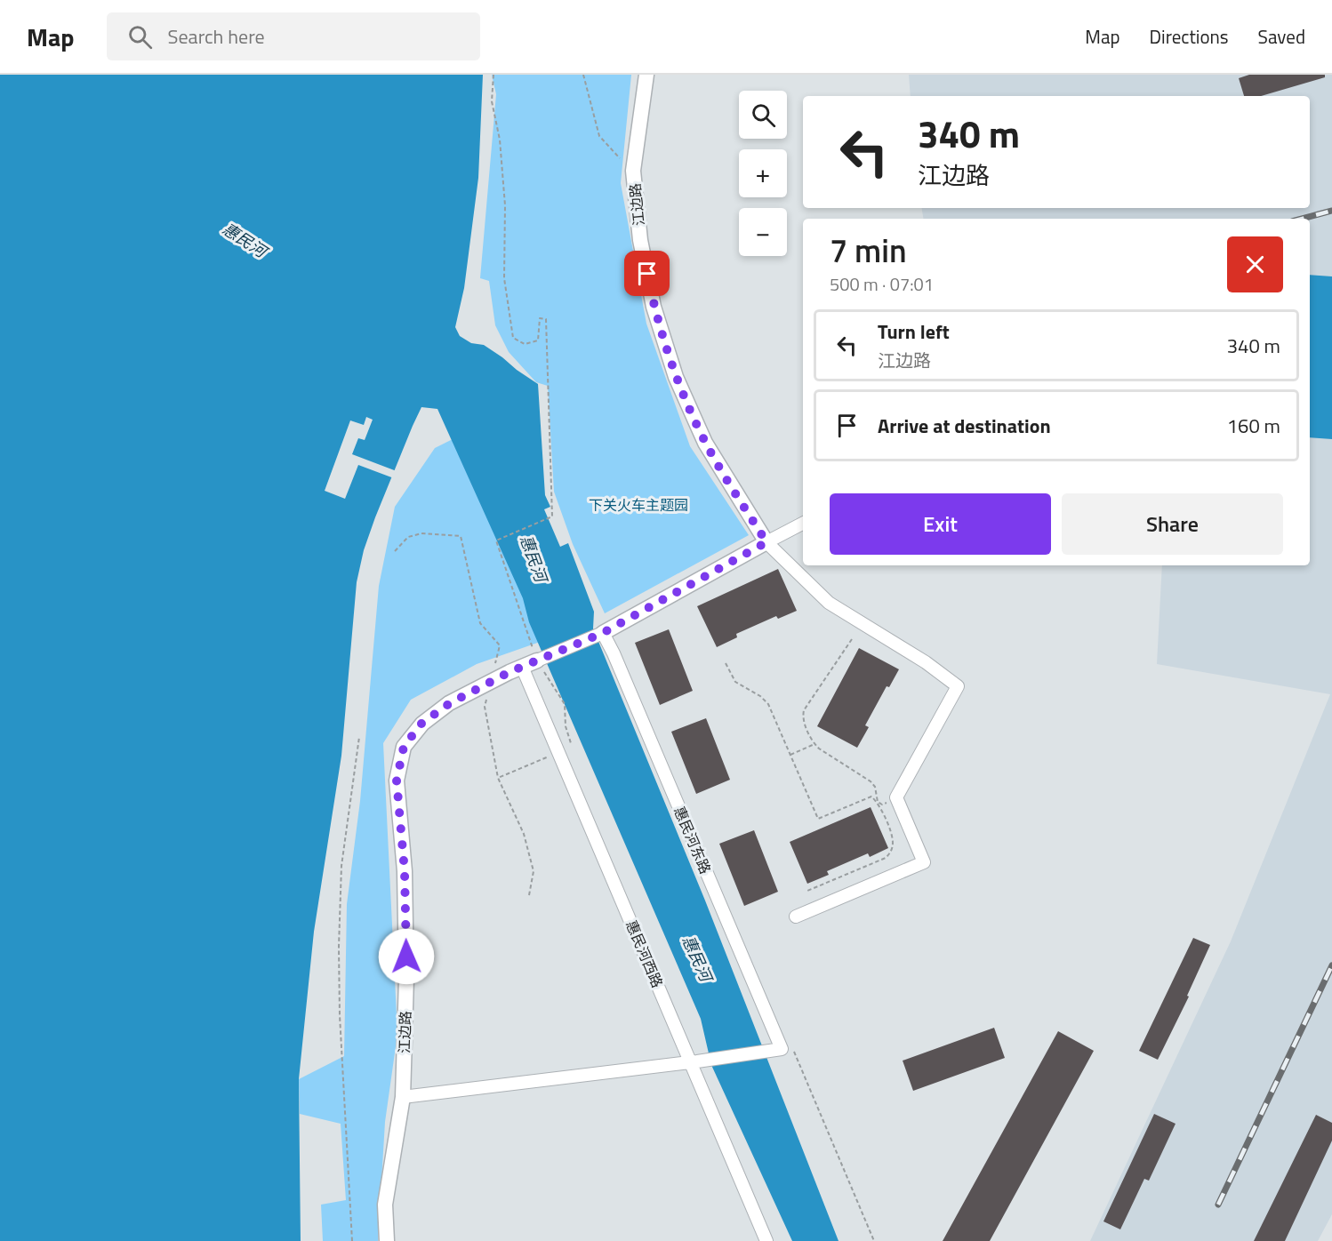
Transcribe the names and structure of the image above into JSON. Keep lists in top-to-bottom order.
{
  "streets": {
    "street": ["江边路", "惠民河东路", "惠民河西路"]
  },
  "crossings": [
    ["江边路", "惠民河东路"],
    ["惠民河东路", "惠民河西路"]
  ],
  "water": ["惠民河"],
  "parks": ["下关火车主题园"],
  "page": {
    "header": "Map",
    "search": "Search here",
    "nav": ["Map", "Directions", "Saved"],
    "map_buttons": ["+", "−"],
    "turn": ["340 m", "江边路"],
    "heading": ["7 min", "500 m · 07:01"],
    "list": [
      {
        "name": "Turn left",
        "note": "江边路",
        "value": "340 m"
      },
      {
        "name": "Arrive at destination",
        "value": "160 m"
      }
    ],
    "buttons": ["Exit", "Share"]
  }
}
